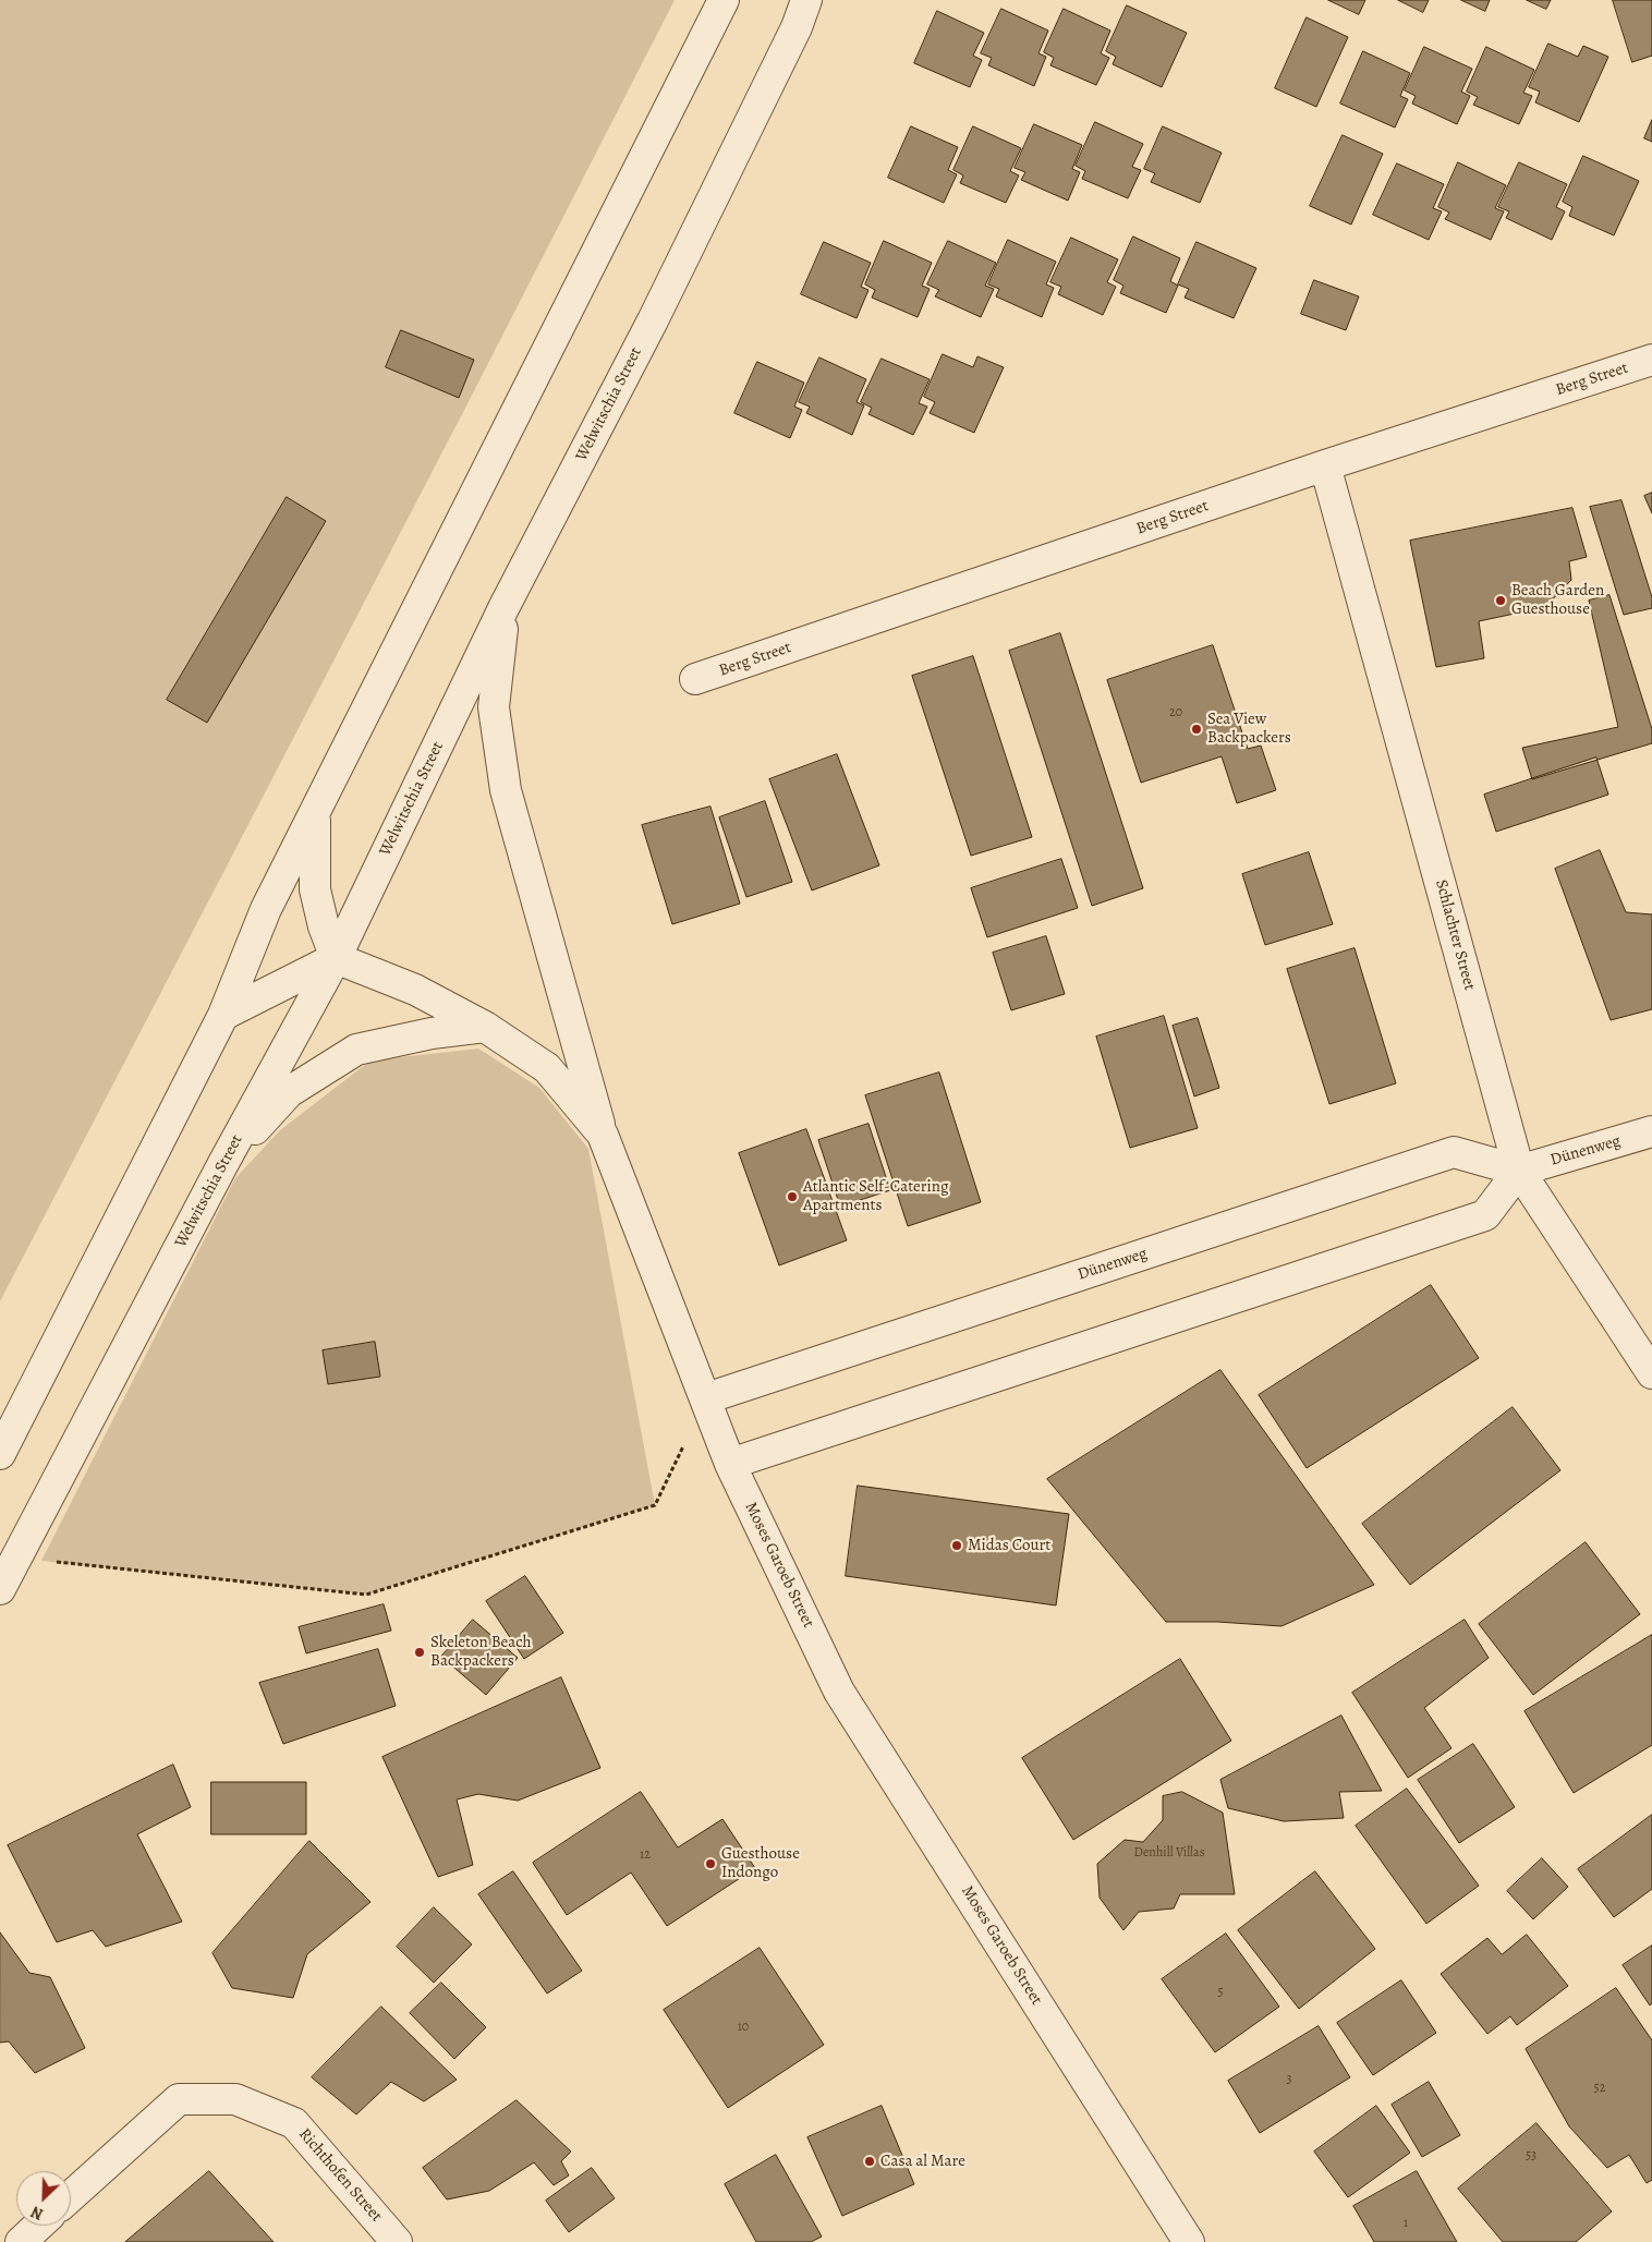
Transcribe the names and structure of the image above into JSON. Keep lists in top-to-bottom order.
{
  "streets": {
    "street": [
      "Berg Street",
      "Welwitschia Street",
      "Schlachter Street",
      "Dünenweg",
      "Moses Garoeb Street",
      "Richthofen Street"
    ]
  },
  "crossings": [
    ["Berg Street", "Schlachter Street"],
    ["Welwitschia Street", "Moses Garoeb Street"],
    ["Schlachter Street", "Dünenweg"],
    ["Dünenweg", "Moses Garoeb Street"]
  ],
  "places": [
    "Beach Garden Guesthouse",
    "Sea View Backpackers",
    "Atlantic Self-Catering Apartments",
    "Midas Court",
    "Skeleton Beach Backpackers",
    "Guesthouse Indongo",
    "Casa al Mare"
  ],
  "house_numbers": [
    "20",
    "Denhill Villas",
    "12",
    "5",
    "10",
    "3",
    "52",
    "53",
    "1"
  ],
  "north": "bottom left"
}
